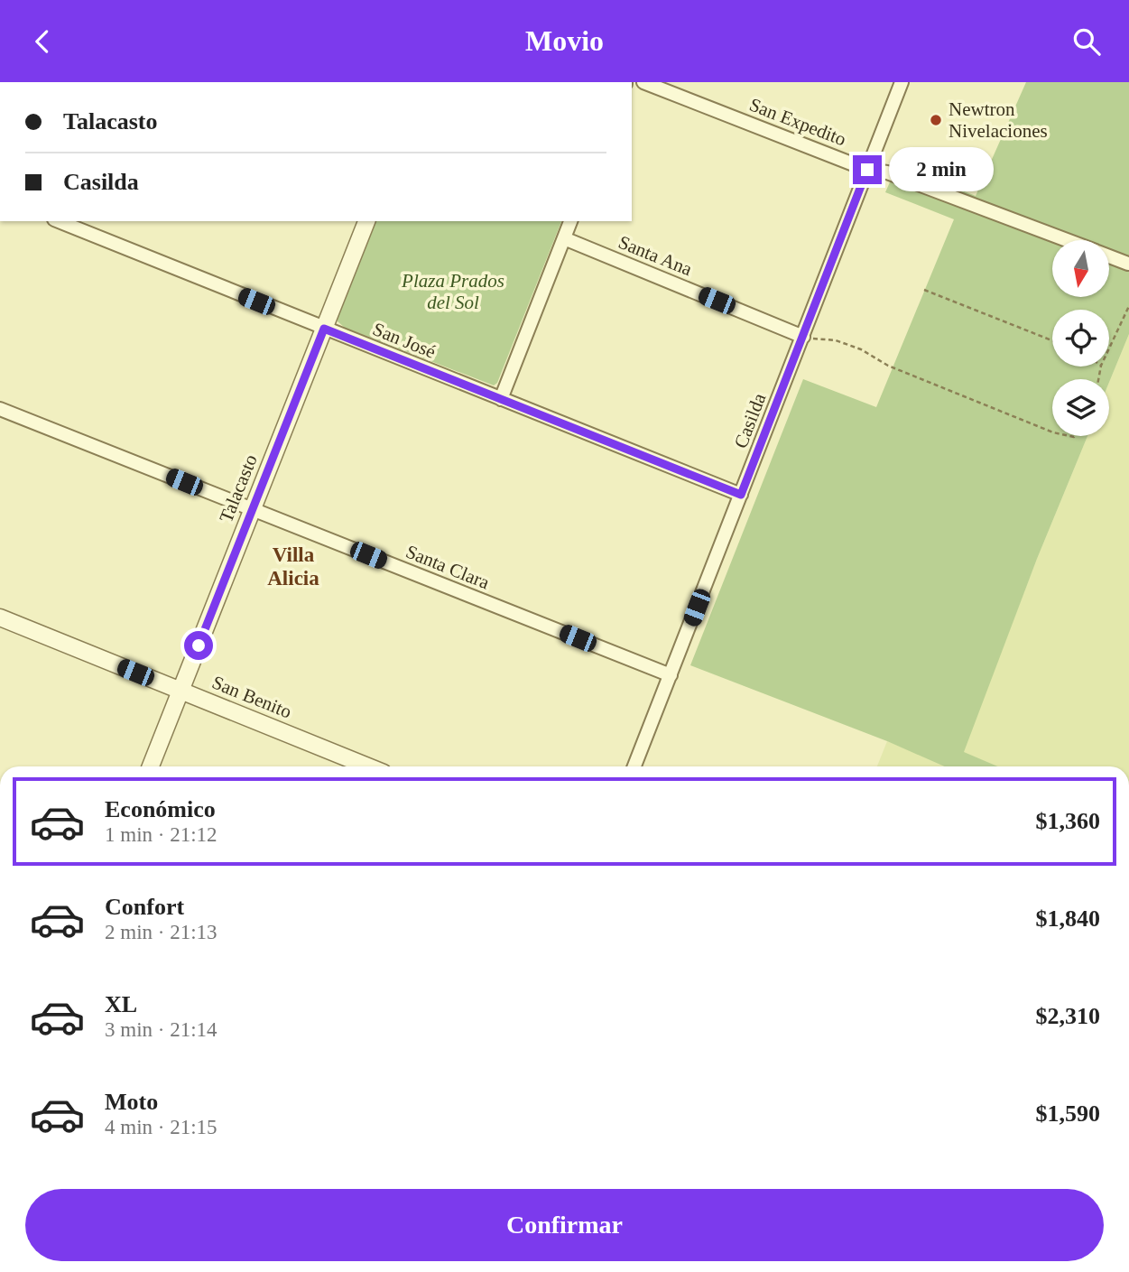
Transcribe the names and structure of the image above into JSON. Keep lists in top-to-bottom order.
{
  "streets": {
    "street": [
      "San Expedito",
      "Santa Ana",
      "San José",
      "Casilda",
      "Talacasto",
      "Santa Clara",
      "San Benito"
    ]
  },
  "crossings": [
    ["San Expedito", "Casilda"],
    ["Santa Ana", "Casilda"],
    ["San José", "Casilda"],
    ["San José", "Talacasto"],
    ["Casilda", "Santa Clara"],
    ["Talacasto", "Santa Clara"],
    ["Talacasto", "San Benito"]
  ],
  "districts": ["Villa Alicia"],
  "parks": ["Plaza Prados del Sol"],
  "places": ["Newtron Nivelaciones"],
  "north": "bottom",
  "page": {
    "header": "Movio",
    "banner": ["Talacasto", "Casilda"],
    "bubble": "2 min",
    "list": [
      {
        "name": "Económico",
        "note": "1 min · 21:12",
        "value": "$1,360"
      },
      {
        "name": "Confort",
        "note": "2 min · 21:13",
        "value": "$1,840"
      },
      {
        "name": "XL",
        "note": "3 min · 21:14",
        "value": "$2,310"
      },
      {
        "name": "Moto",
        "note": "4 min · 21:15",
        "value": "$1,590"
      }
    ],
    "buttons": "Confirmar"
  }
}
